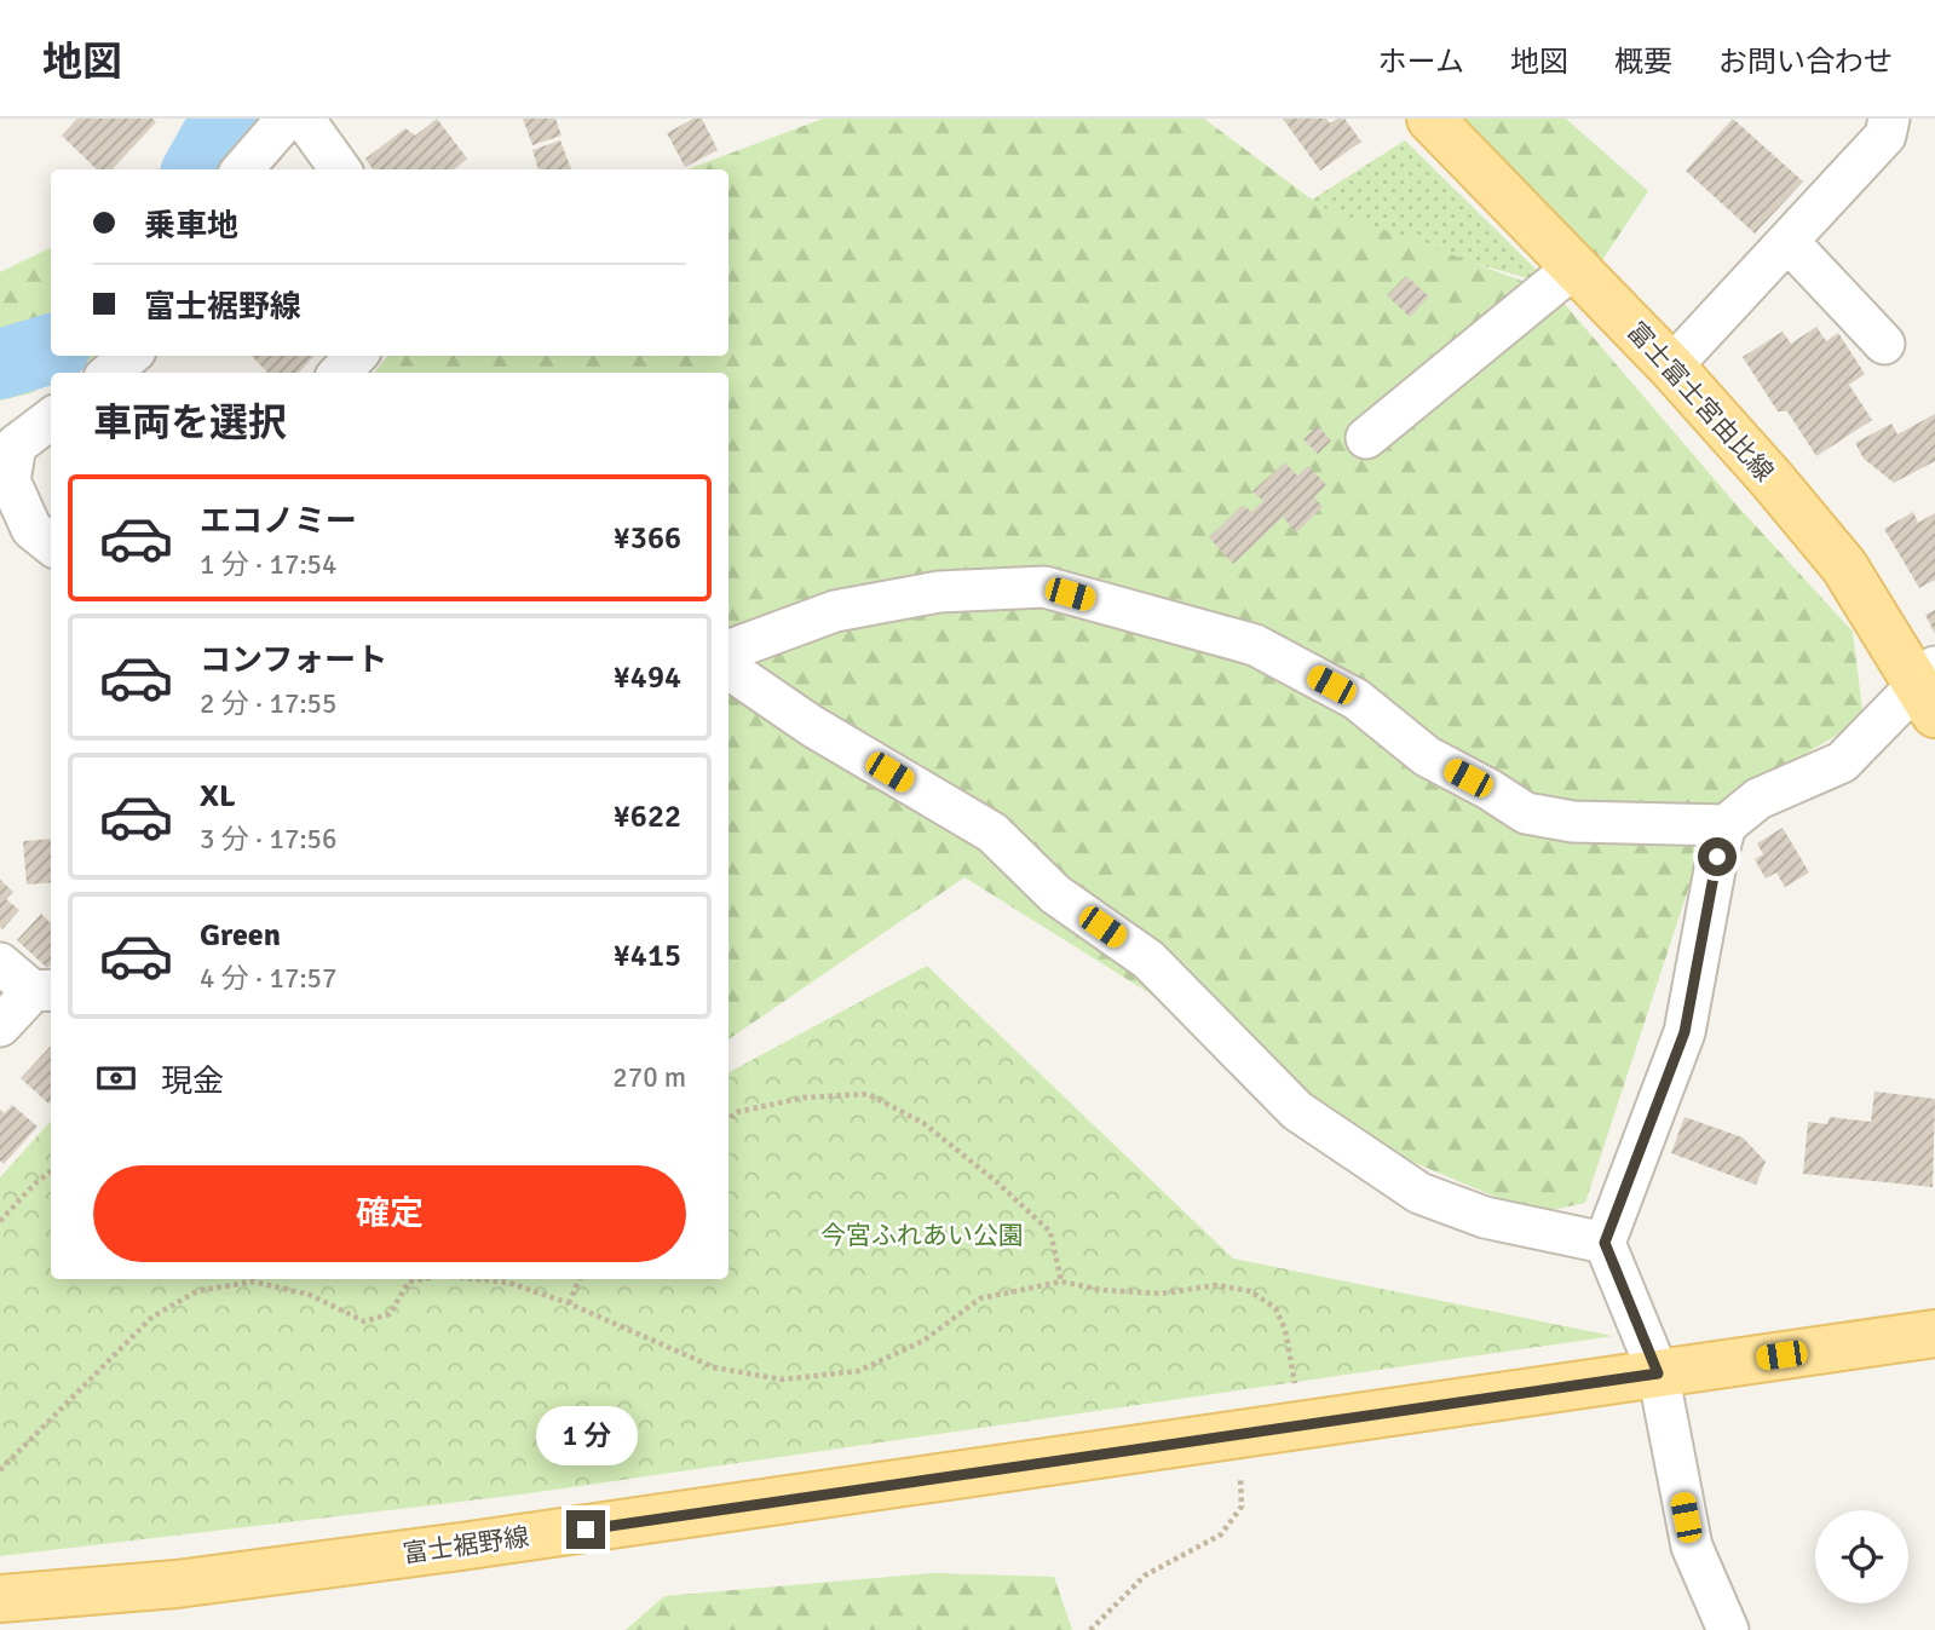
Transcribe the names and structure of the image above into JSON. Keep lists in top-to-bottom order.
{
  "streets": {
    "main road": ["富士富士宮由比線", "富士裾野線"]
  },
  "parks": ["今宮ふれあい公園"],
  "page": {
    "header": "地図",
    "nav": [
      "ホーム",
      "地図",
      "概要",
      "お問い合わせ"
    ],
    "banner": ["乗車地", "富士裾野線"],
    "heading": "車両を選択",
    "list": [
      {
        "name": "エコノミー",
        "note": "1 分 · 17:54",
        "value": "¥366"
      },
      {
        "name": "コンフォート",
        "note": "2 分 · 17:55",
        "value": "¥494"
      },
      {
        "name": "XL",
        "note": "3 分 · 17:56",
        "value": "¥622"
      },
      {
        "name": "Green",
        "note": "4 分 · 17:57",
        "value": "¥415"
      }
    ],
    "pay": ["現金", "270 m"],
    "buttons": "確定",
    "bubble": "1 分"
  }
}
